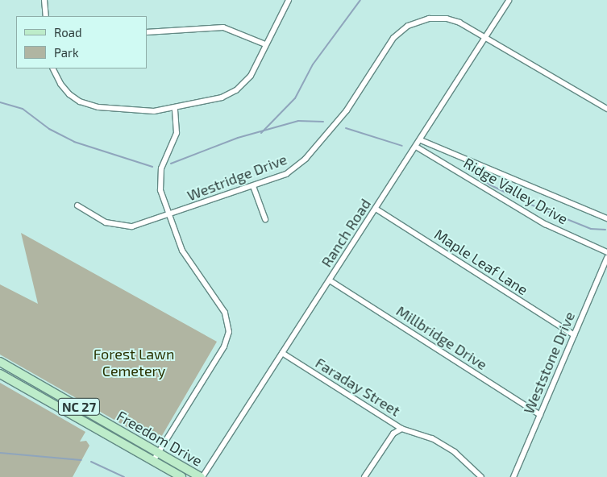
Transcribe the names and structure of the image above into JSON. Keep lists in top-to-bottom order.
{
  "streets": {
    "main road": ["NC 27", "Freedom Drive"],
    "street": [
      "Westridge Drive",
      "Ridge Valley Drive",
      "Ranch Road",
      "Maple Leaf Lane",
      "Millbridge Drive",
      "Weststone Drive",
      "Faraday Street"
    ]
  },
  "crossings": [
    ["Westridge Drive", "Ranch Road"],
    ["Ridge Valley Drive", "Ranch Road"],
    ["Ranch Road", "Maple Leaf Lane"],
    ["Ranch Road", "Millbridge Drive"],
    ["Ranch Road", "Faraday Street"],
    ["Ranch Road", "Freedom Drive"],
    ["Maple Leaf Lane", "Weststone Drive"],
    ["Millbridge Drive", "Weststone Drive"]
  ],
  "parks": ["Forest Lawn Cemetery"],
  "legend": ["Road", "Park"]
}
